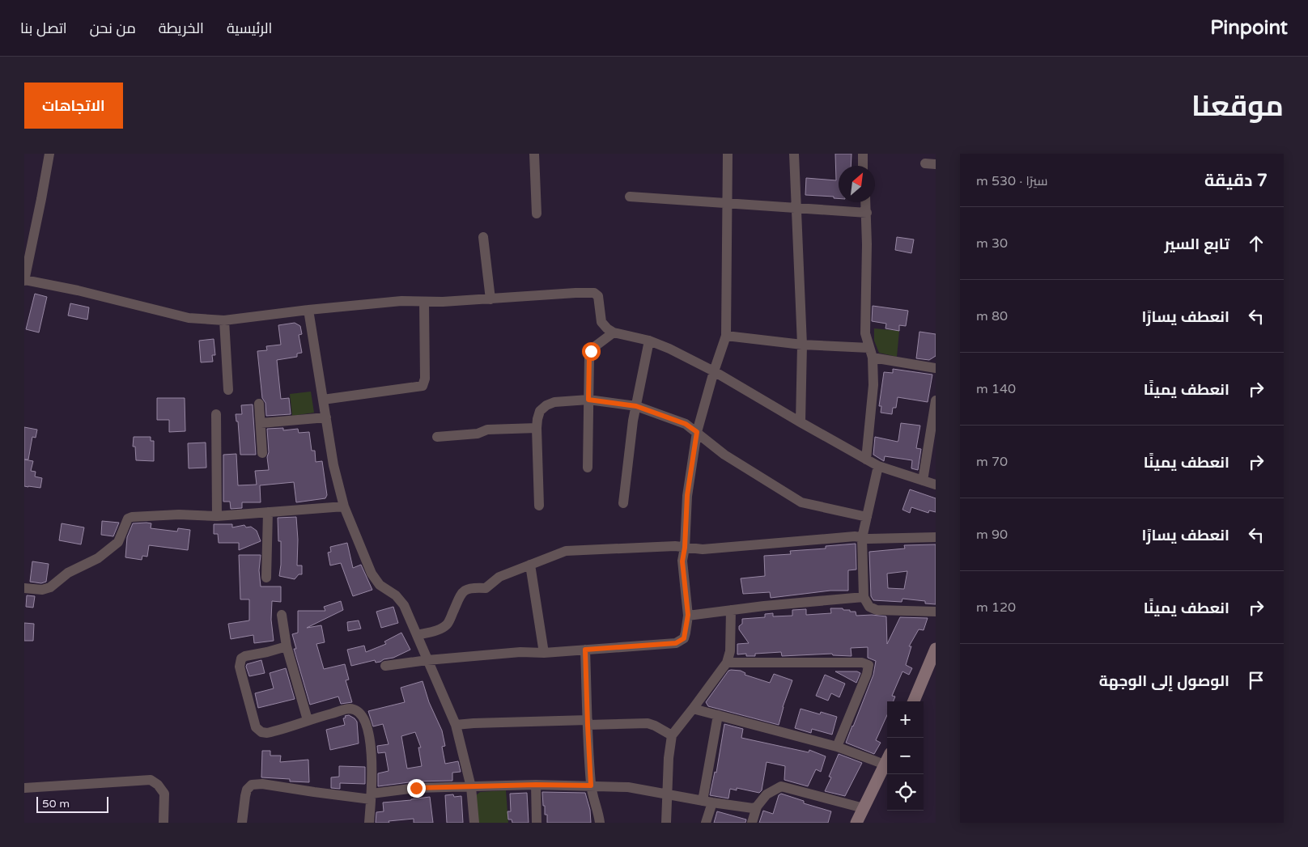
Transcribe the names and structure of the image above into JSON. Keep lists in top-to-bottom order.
{
  "scale_bar": "50 m",
  "north": "top right",
  "page": {
    "header": "Pinpoint",
    "nav": [
      "الرئيسية",
      "الخريطة",
      "من نحن",
      "اتصل بنا"
    ],
    "title": "موقعنا",
    "buttons": "الاتجاهات",
    "heading": ["7 دقيقة", "سيرًا · 530 m"],
    "list": [
      ["تابع السير", "30 m"],
      ["انعطف يسارًا", "80 m"],
      ["انعطف يمينًا", "140 m"],
      ["انعطف يمينًا", "70 m"],
      ["انعطف يسارًا", "90 m"],
      ["انعطف يمينًا", "120 m"],
      "الوصول إلى الوجهة"
    ],
    "map_buttons": ["+", "−"],
    "scale": "50 m"
  }
}
